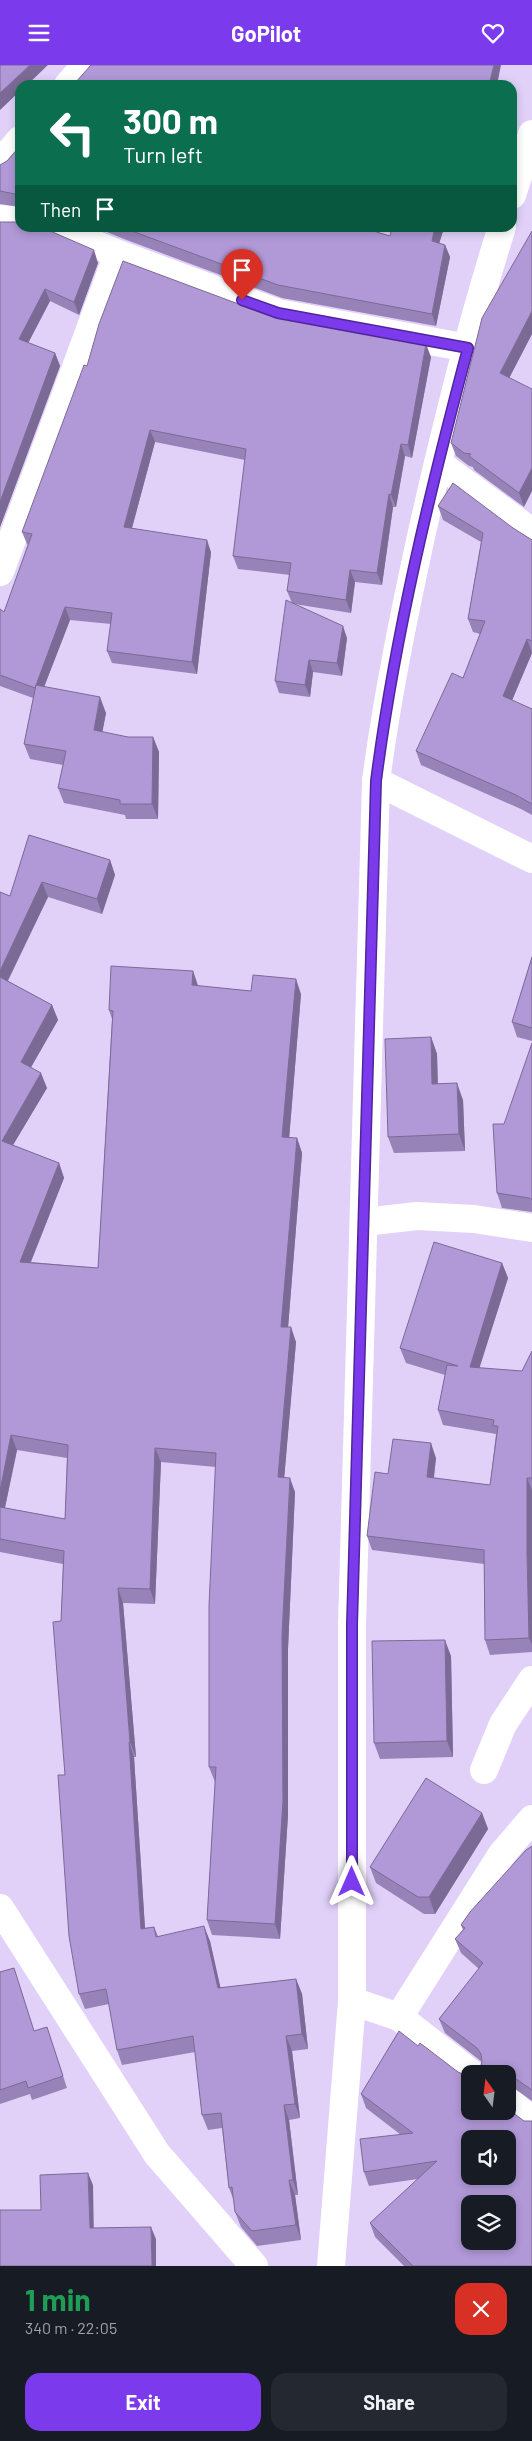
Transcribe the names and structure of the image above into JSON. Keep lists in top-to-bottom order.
{
  "north": "top",
  "page": {
    "header": "GoPilot",
    "turn": ["300 m", "Turn left"],
    "then": "Then",
    "heading": ["1 min", "340 m · 22:05"],
    "buttons": ["Exit", "Share"]
  }
}
